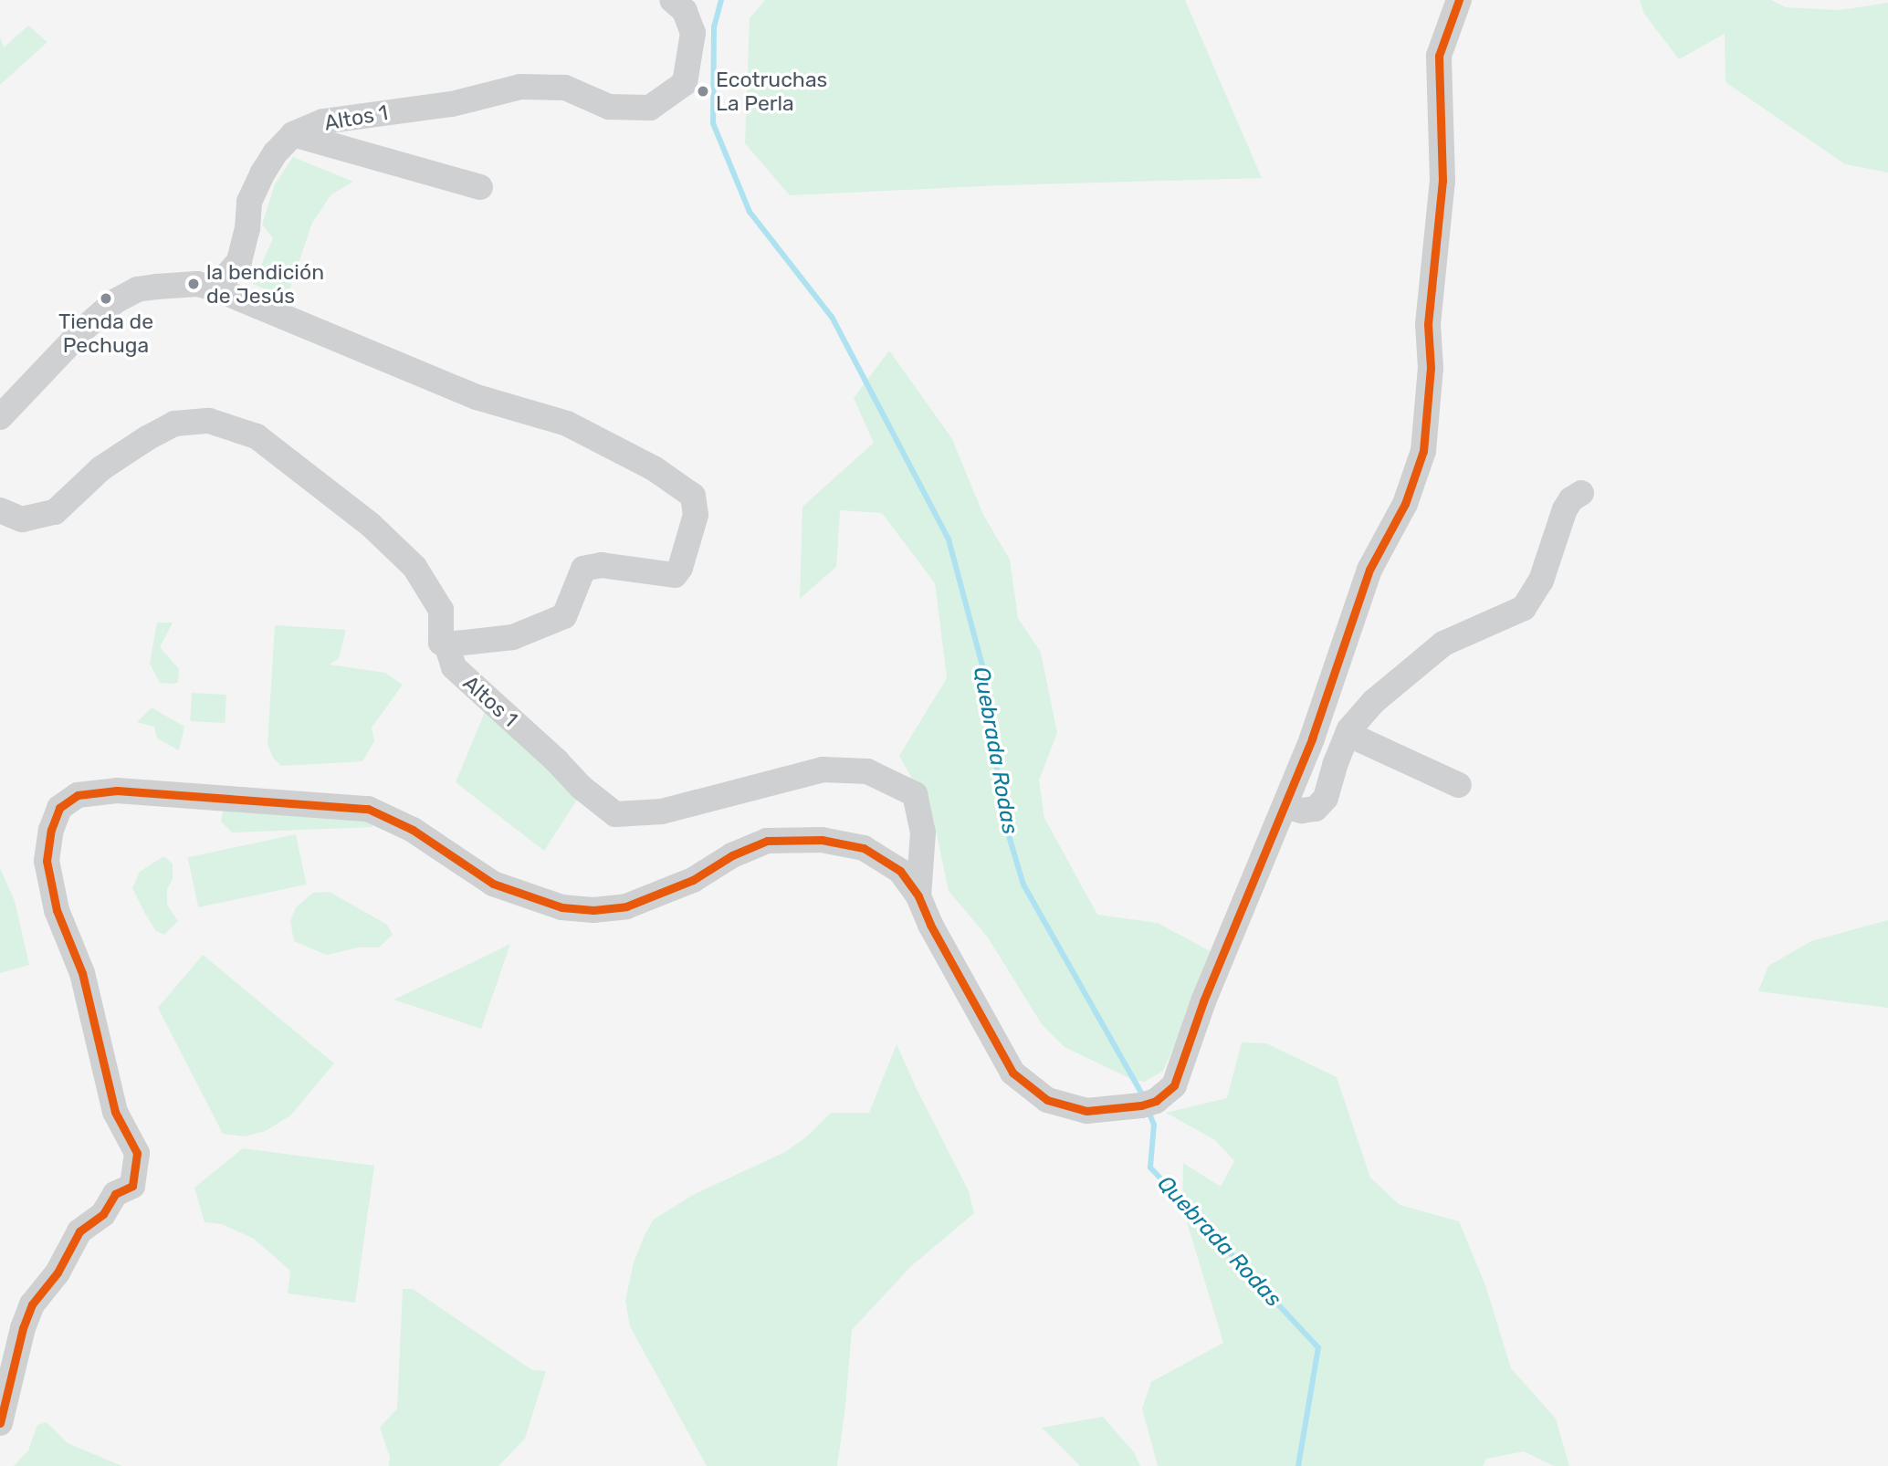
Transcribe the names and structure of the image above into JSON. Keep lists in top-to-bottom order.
{
  "streets": {
    "street": ["Altos 1"]
  },
  "water": ["Quebrada Rodas"],
  "places": ["Ecotruchas La Perla", "la bendición de Jesús", "Tienda de Pechuga"]
}
